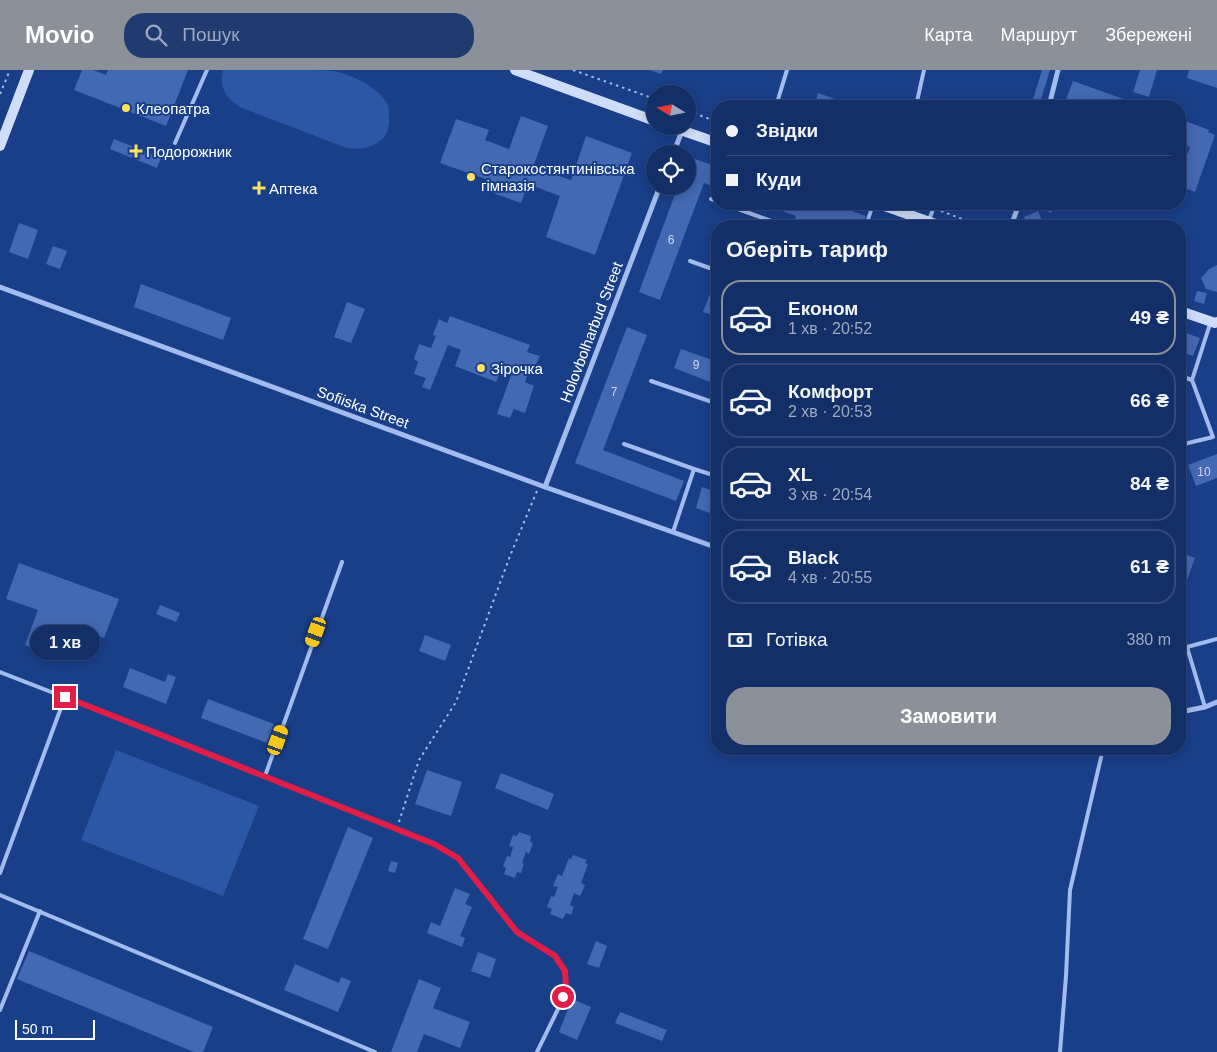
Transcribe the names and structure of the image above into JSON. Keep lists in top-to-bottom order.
{
  "streets": {
    "street": ["Holovbolharbud Street", "Sofiiska Street"]
  },
  "crossings": [
    ["Holovbolharbud Street", "Sofiiska Street"]
  ],
  "places": {
    "other": ["Клеопатра", "Старокостянтинівська гімназія", "Зірочка"],
    "health": ["Подорожник", "Аптека"]
  },
  "house_numbers": [
    "6",
    "9",
    "7",
    "10"
  ],
  "scale_bar": "50 m",
  "north": "left",
  "page": {
    "header": "Movio",
    "search": "Пошук",
    "nav": ["Карта", "Маршрут", "Збережені"],
    "banner": ["Звідки", "Куди"],
    "heading": "Оберіть тариф",
    "list": [
      {
        "name": "Економ",
        "note": "1 хв · 20:52",
        "value": "49 ₴"
      },
      {
        "name": "Комфорт",
        "note": "2 хв · 20:53",
        "value": "66 ₴"
      },
      {
        "name": "XL",
        "note": "3 хв · 20:54",
        "value": "84 ₴"
      },
      {
        "name": "Black",
        "note": "4 хв · 20:55",
        "value": "61 ₴"
      }
    ],
    "pay": ["Готівка", "380 m"],
    "bubble": "1 хв",
    "buttons": "Замовити",
    "scale": "50 m"
  }
}
